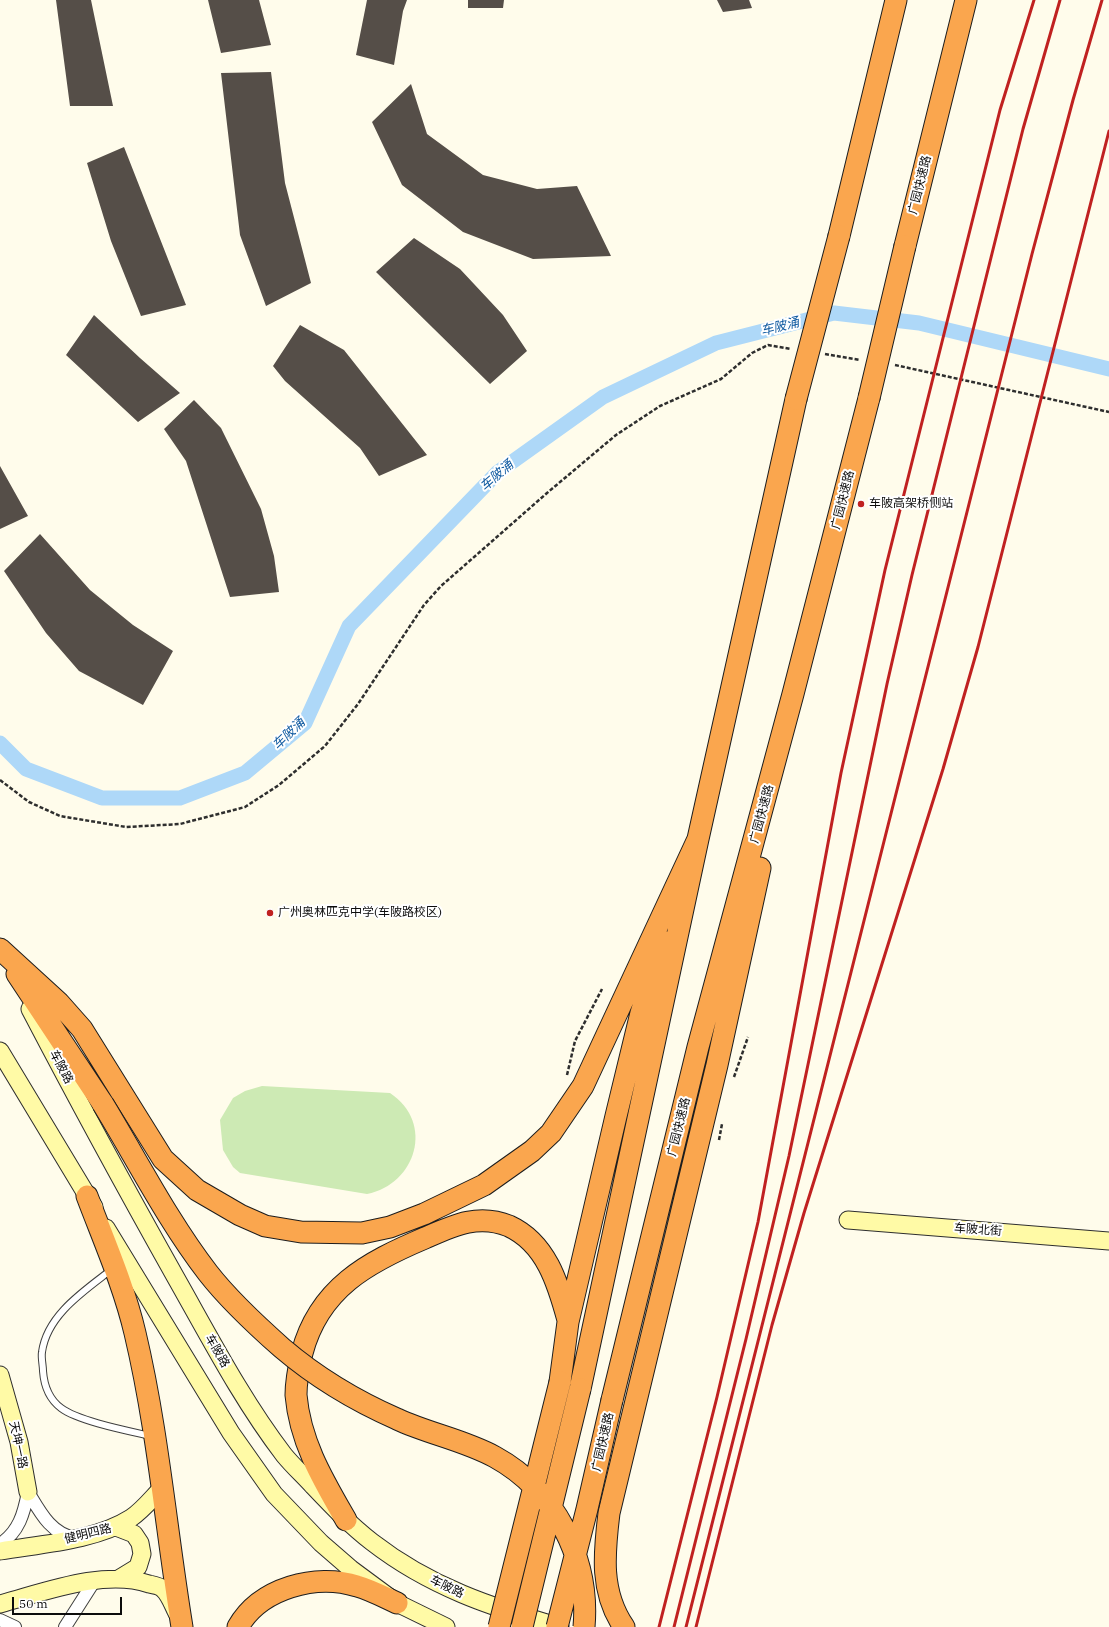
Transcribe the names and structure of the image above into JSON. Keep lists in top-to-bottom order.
{
  "streets": {
    "highway": ["广园快速路"],
    "main road": [
      "车陂路",
      "车陂北街",
      "天坤一路",
      "健明四路"
    ]
  },
  "crossings": [
    ["广园快速路", "车陂路"]
  ],
  "water": ["车陂涌"],
  "places": ["车陂高架桥侧站", "广州奥林匹克中学(车陂路校区)"],
  "scale_bar": "50 m"
}
